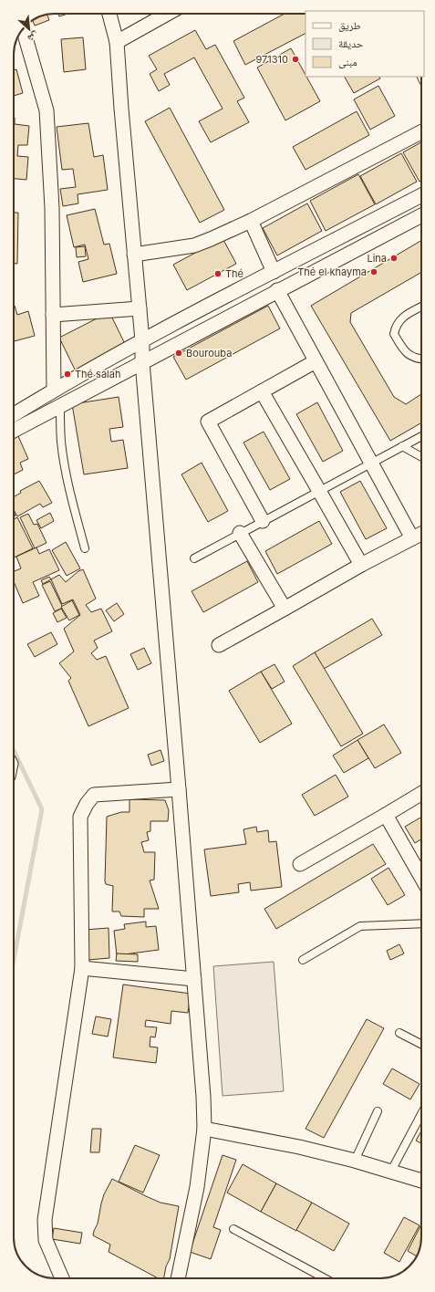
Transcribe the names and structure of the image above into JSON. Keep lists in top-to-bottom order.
{
  "places": [
    "971310",
    "Lina",
    "Thé el khayma",
    "Thé",
    "Bourouba",
    "Thé salah"
  ],
  "legend": ["طريق", "حديقة", "مبنى"],
  "north": "bottom right"
}
